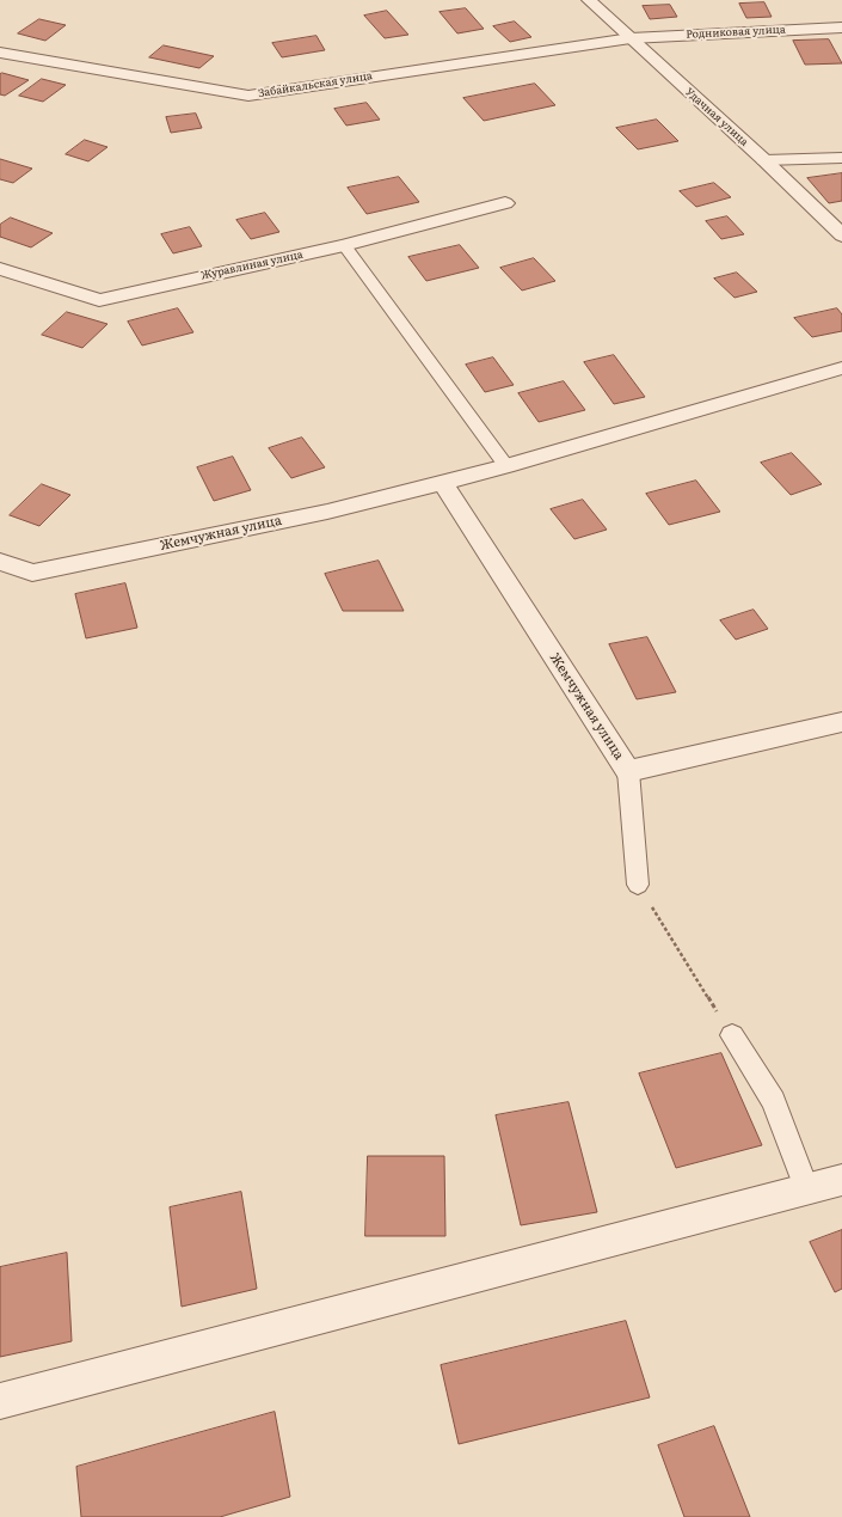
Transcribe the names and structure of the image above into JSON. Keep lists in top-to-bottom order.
{
  "streets": {
    "street": [
      "Родниковая улица",
      "Забайкальская улица",
      "Удачная улица",
      "Журавлиная улица",
      "Жемчужная улица"
    ]
  },
  "crossings": [
    ["Родниковая улица", "Забайкальская улица"],
    ["Родниковая улица", "Удачная улица"],
    ["Забайкальская улица", "Удачная улица"]
  ]
}
